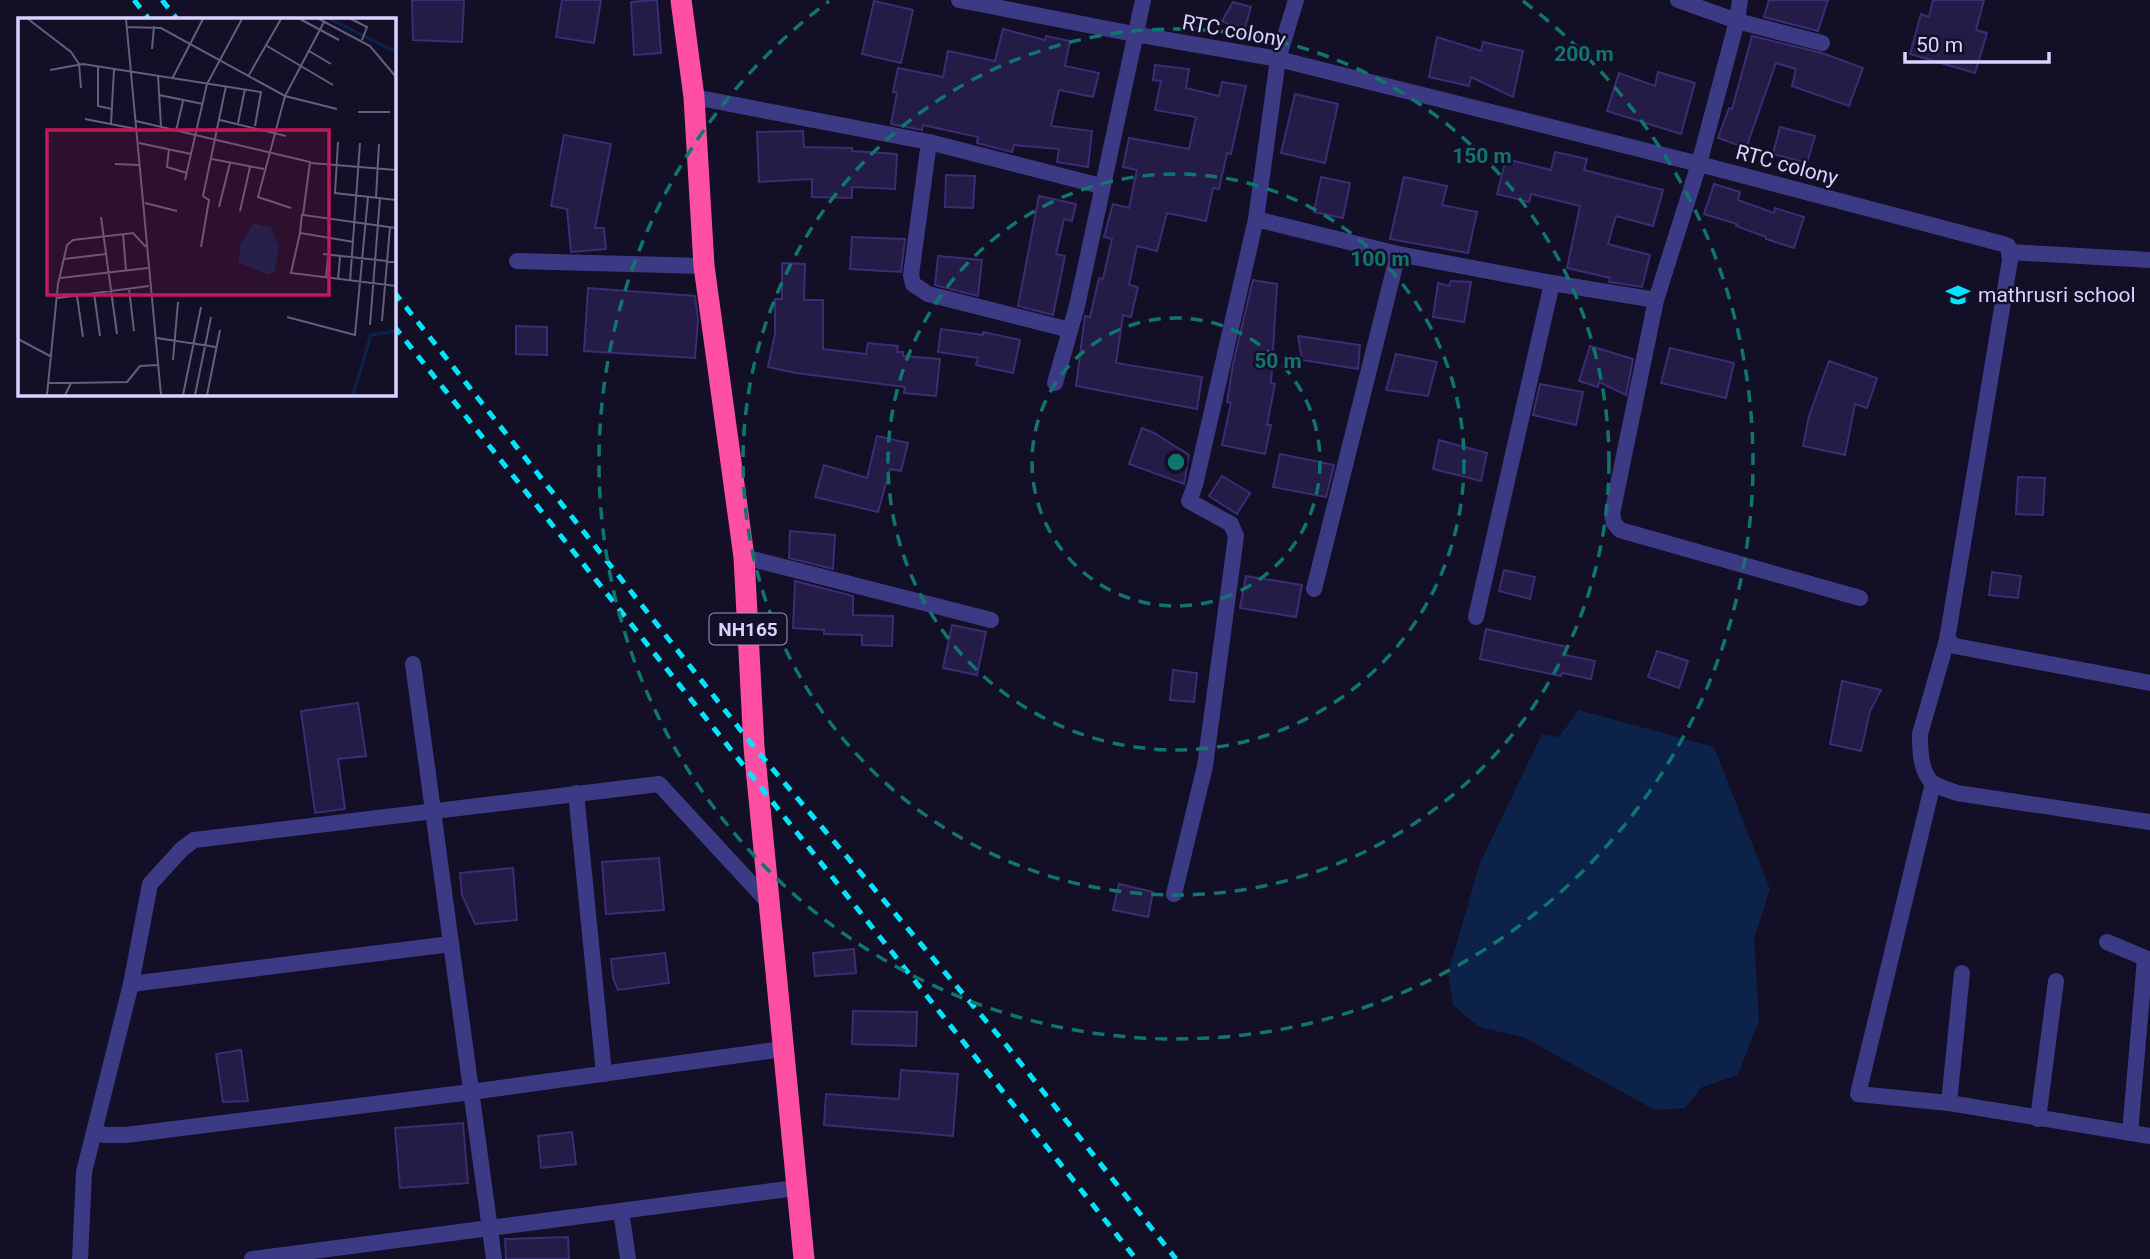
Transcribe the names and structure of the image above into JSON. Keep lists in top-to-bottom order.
{
  "streets": {
    "highway": ["NH165"],
    "street": ["RTC colony"]
  },
  "places": {
    "school or university": ["mathrusri school"]
  },
  "scale_bar": "50 m",
  "rings": [
    "200 m",
    "150 m",
    "100 m",
    "50 m"
  ]
}
